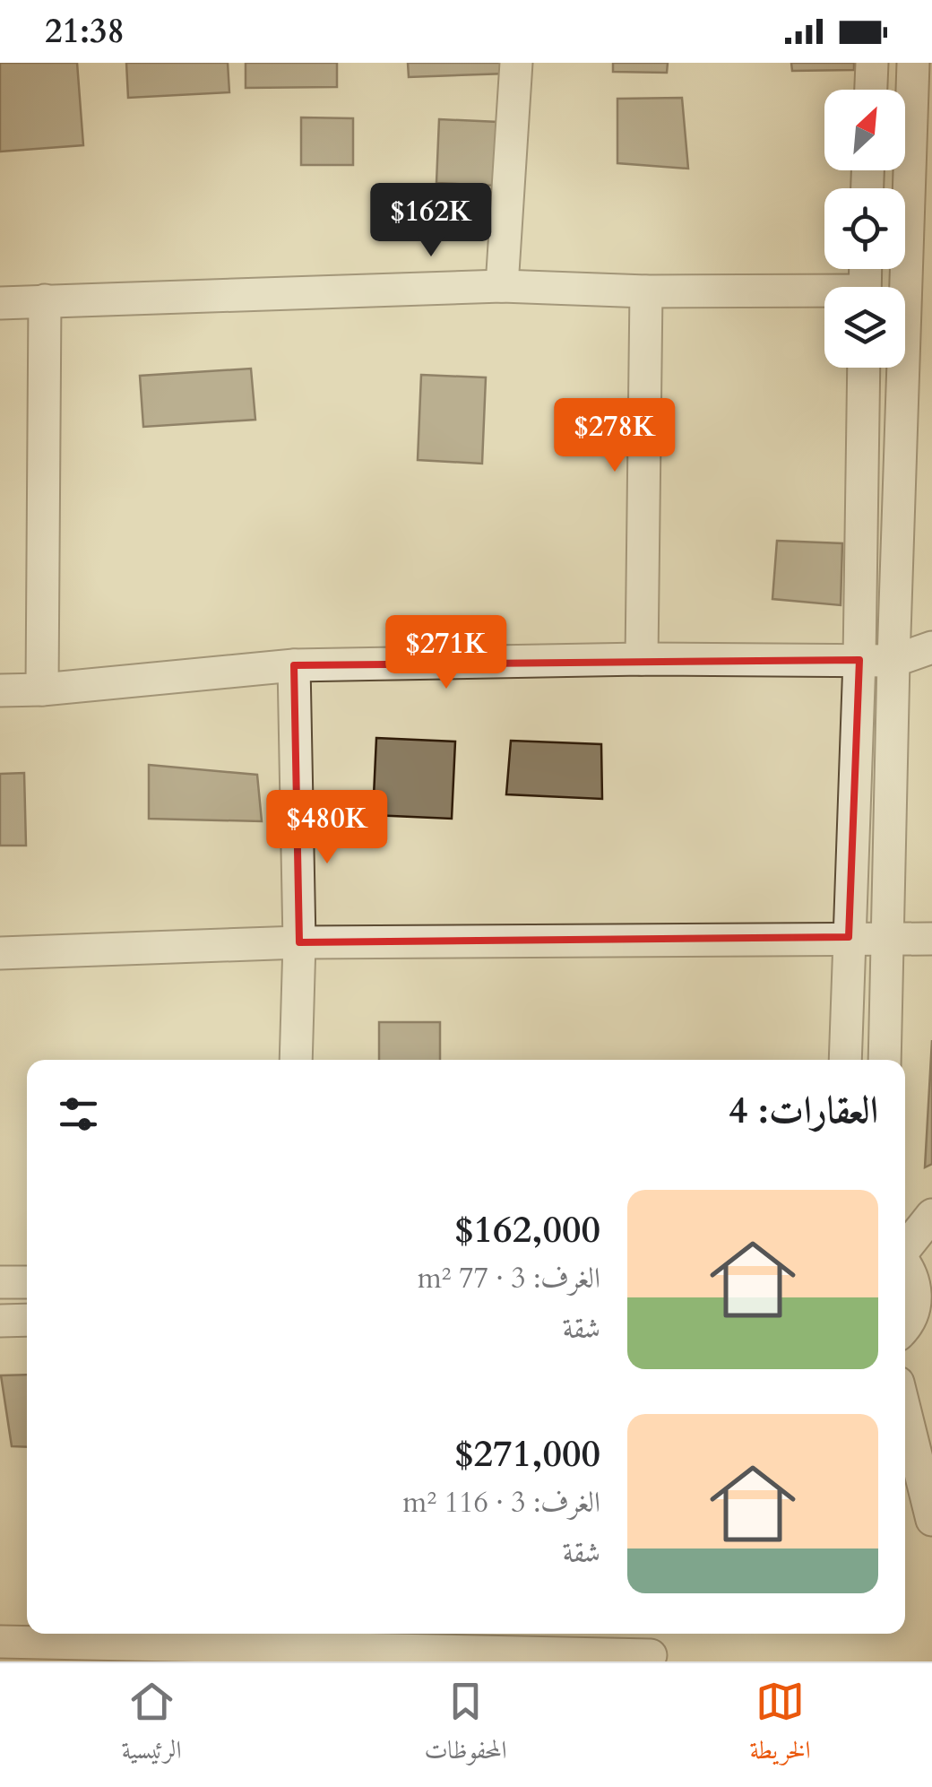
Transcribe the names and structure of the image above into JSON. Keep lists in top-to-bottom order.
{
  "north": "top right",
  "page": {
    "status": "21:38",
    "price": [
      "$162K",
      "$278K",
      "$271K",
      "$480K"
    ],
    "heading": "العقارات: 4",
    "list": [
      {
        "name": "$162,000",
        "note": "الغرف: 3 · 77 m² · شقة"
      },
      {
        "name": "$271,000",
        "note": "الغرف: 3 · 116 m² · شقة"
      }
    ],
    "tabs": ["الخريطة", "المحفوظات", "الرئيسية"]
  }
}
